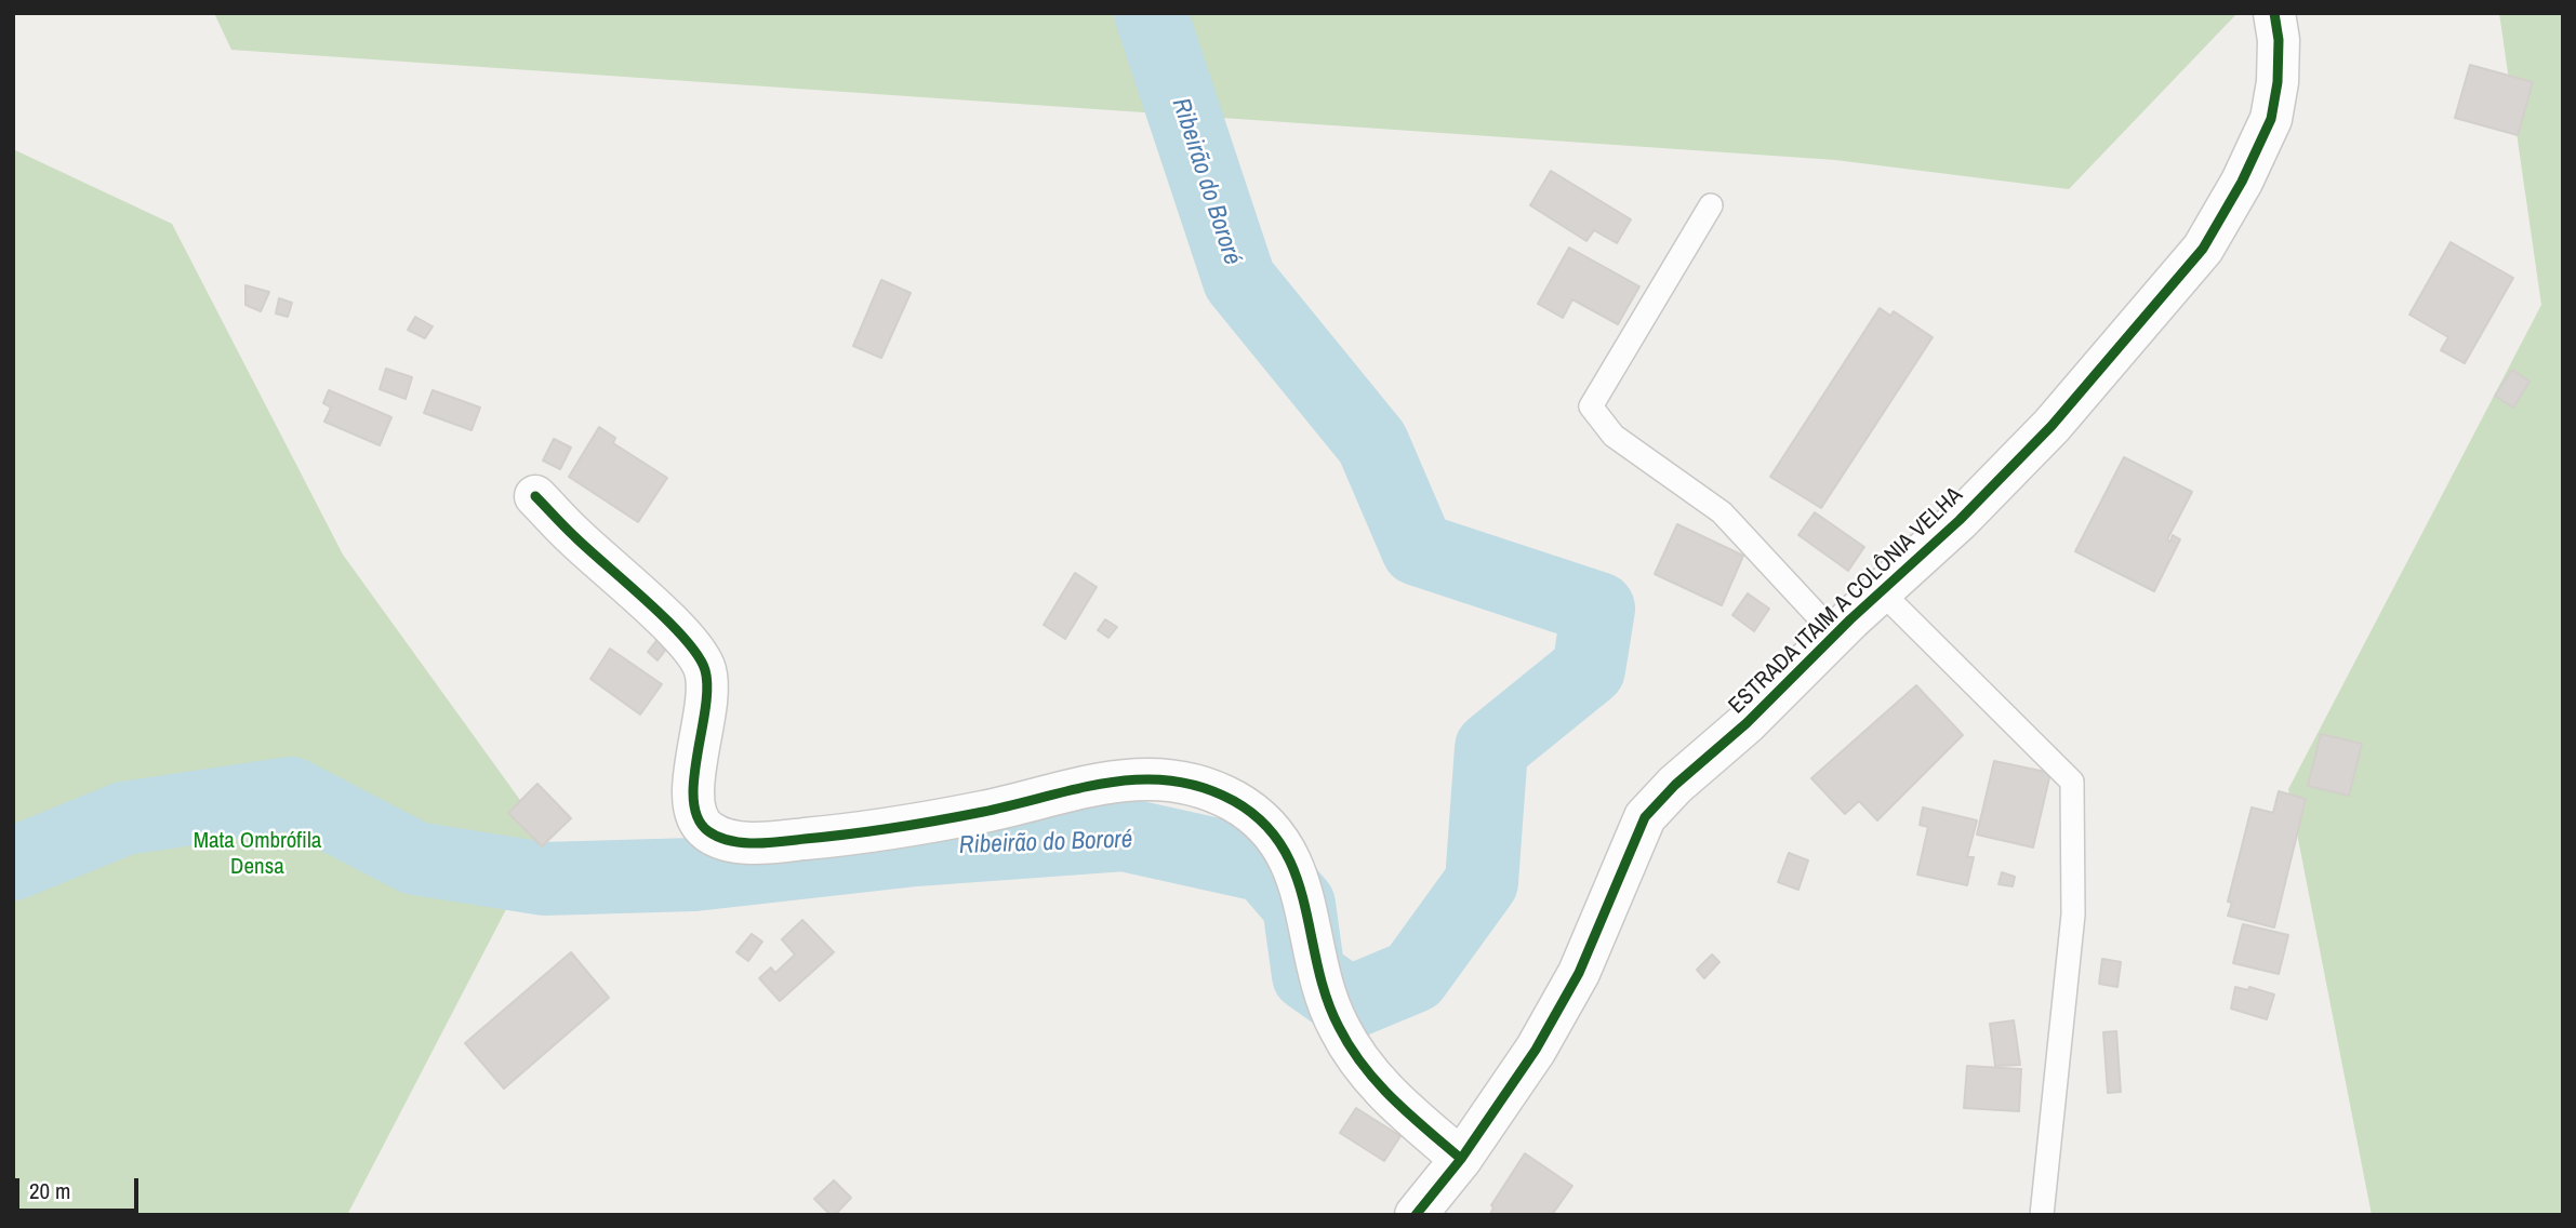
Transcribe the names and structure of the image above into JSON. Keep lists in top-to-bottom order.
{
  "streets": {
    "street": ["ESTRADA ITAIM A COLÔNIA VELHA"]
  },
  "water": ["Ribeirão do Bororé"],
  "parks": ["Mata Ombrófila Densa"],
  "scale_bar": "20 m"
}
